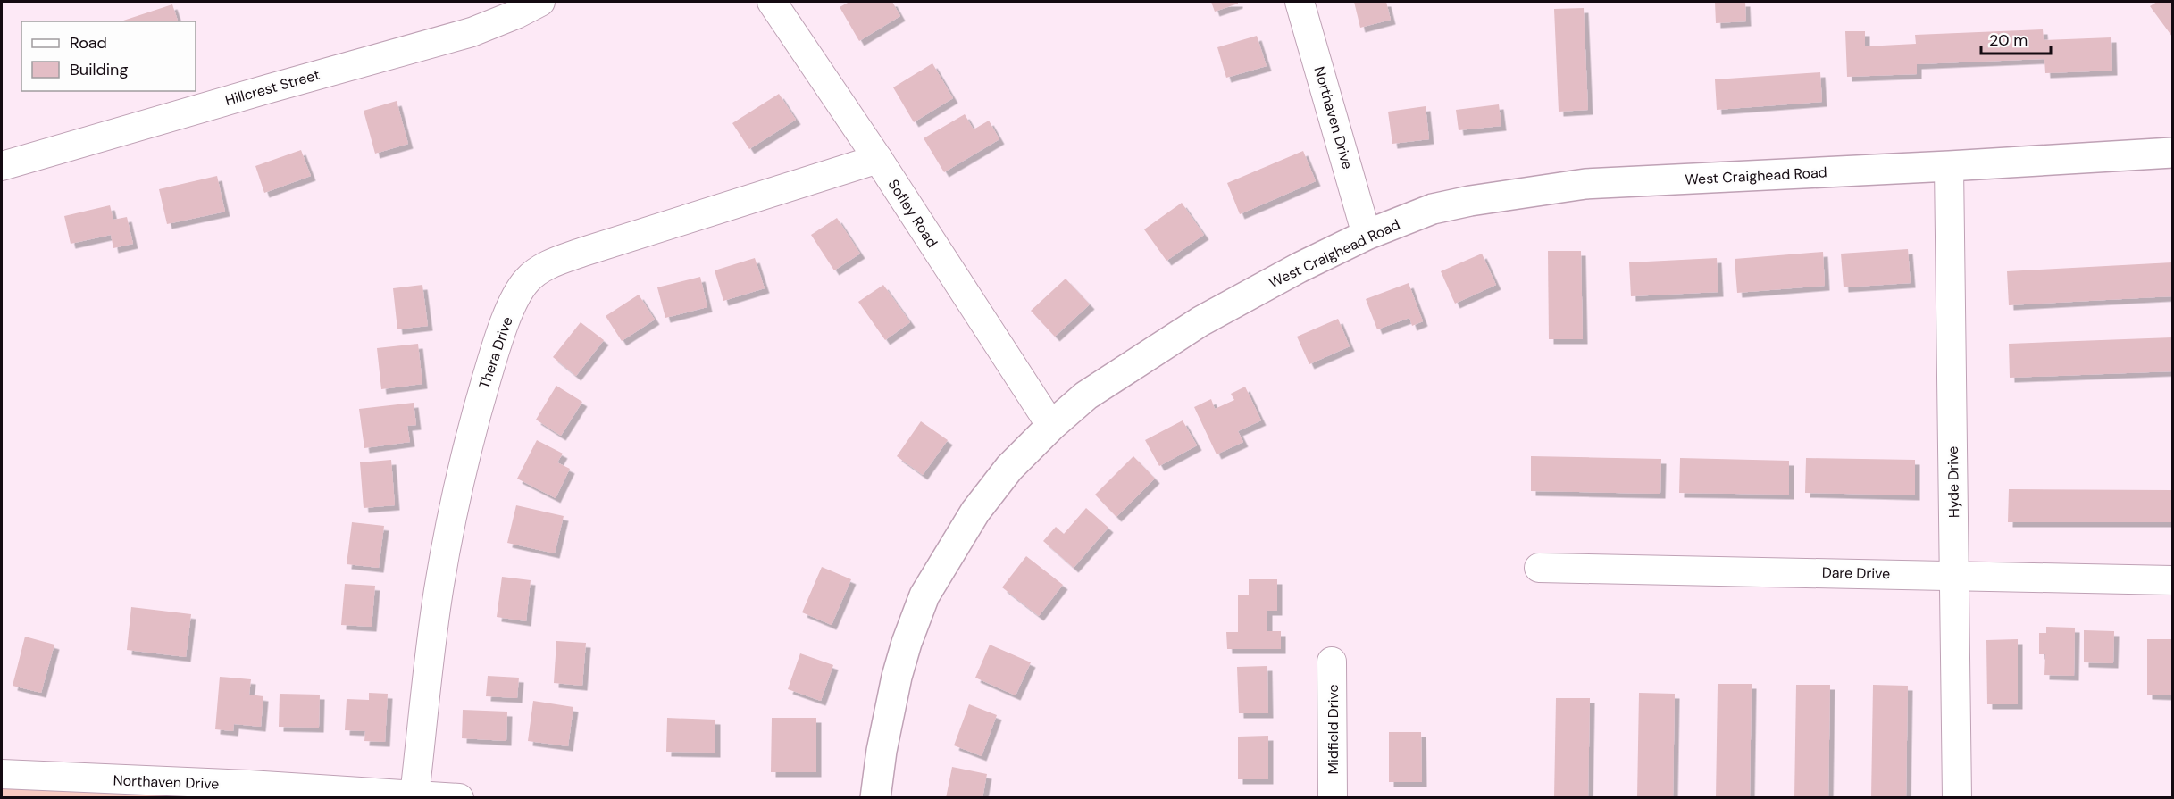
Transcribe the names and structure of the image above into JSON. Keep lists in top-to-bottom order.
{
  "streets": {
    "street": [
      "Hillcrest Street",
      "Northaven Drive",
      "West Craighead Road",
      "Sofley Road",
      "Thera Drive",
      "Hyde Drive",
      "Dare Drive",
      "Midfield Drive"
    ]
  },
  "crossings": [
    ["Northaven Drive", "West Craighead Road"],
    ["Northaven Drive", "Thera Drive"],
    ["West Craighead Road", "Sofley Road"],
    ["West Craighead Road", "Hyde Drive"],
    ["Sofley Road", "Thera Drive"],
    ["Hyde Drive", "Dare Drive"]
  ],
  "legend": ["Road", "Building"],
  "scale_bar": "20 m"
}
